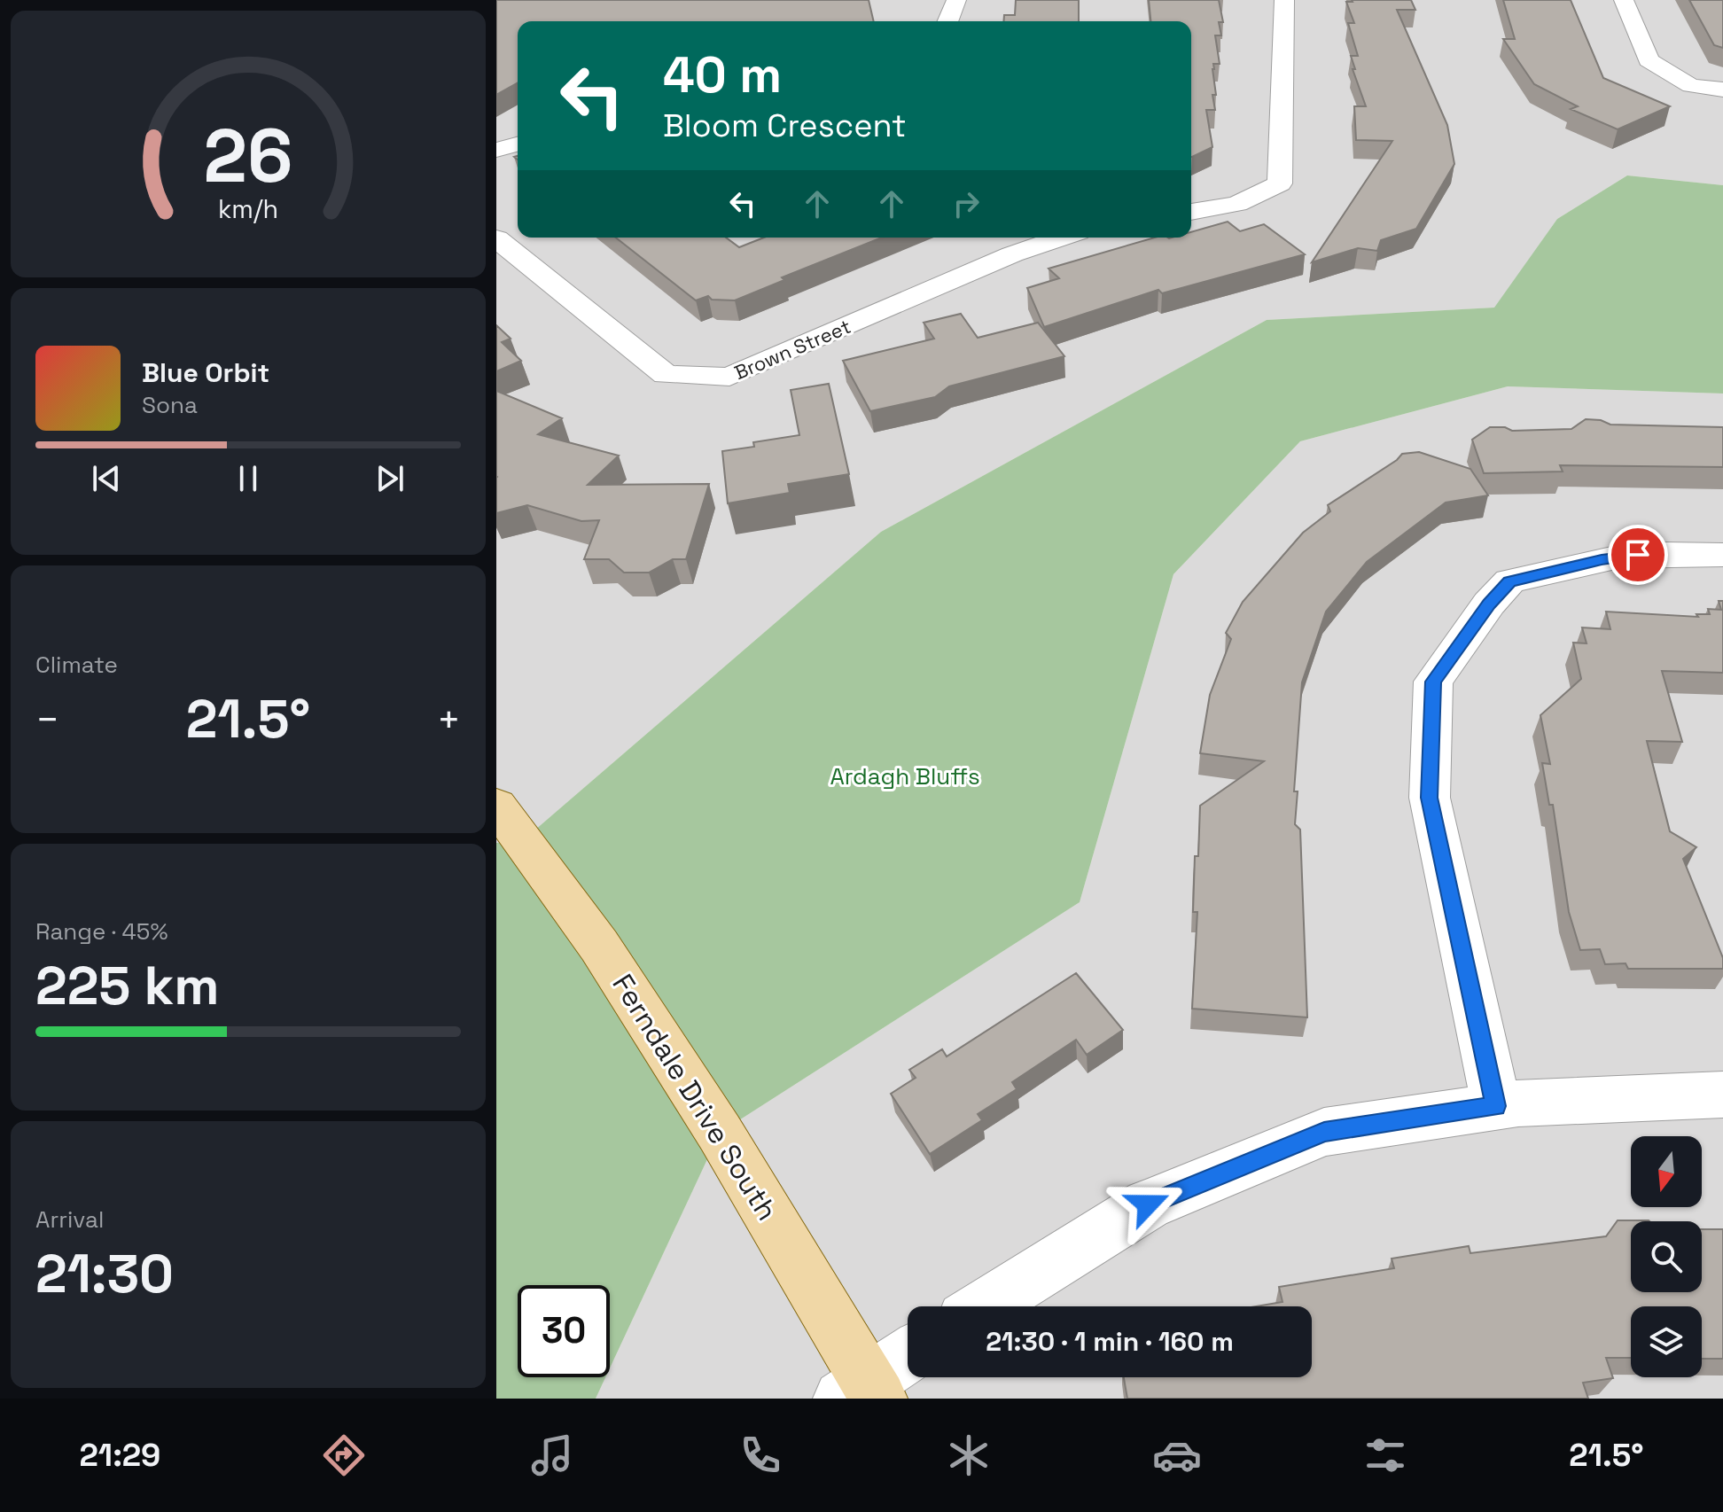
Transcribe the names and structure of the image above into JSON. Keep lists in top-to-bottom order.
{
  "streets": {
    "main road": ["Ferndale Drive South"],
    "street": ["Brown Street"]
  },
  "parks": ["Ardagh Bluffs"],
  "north": "bottom",
  "page": {
    "turn": ["40 m", "Bloom Crescent"],
    "song": ["Blue Orbit", "Sona"],
    "tile": [
      "Climate",
      ["Range · 45%", "225 km"],
      ["Arrival", "21:30"]
    ],
    "heat": ["−", "21.5°", "+"],
    "limit": "30",
    "trip": "21:30 · 1 min · 160 m",
    "tabs": ["21:29", "21.5°"],
    "gauge": ["26", "km/h"]
  }
}
